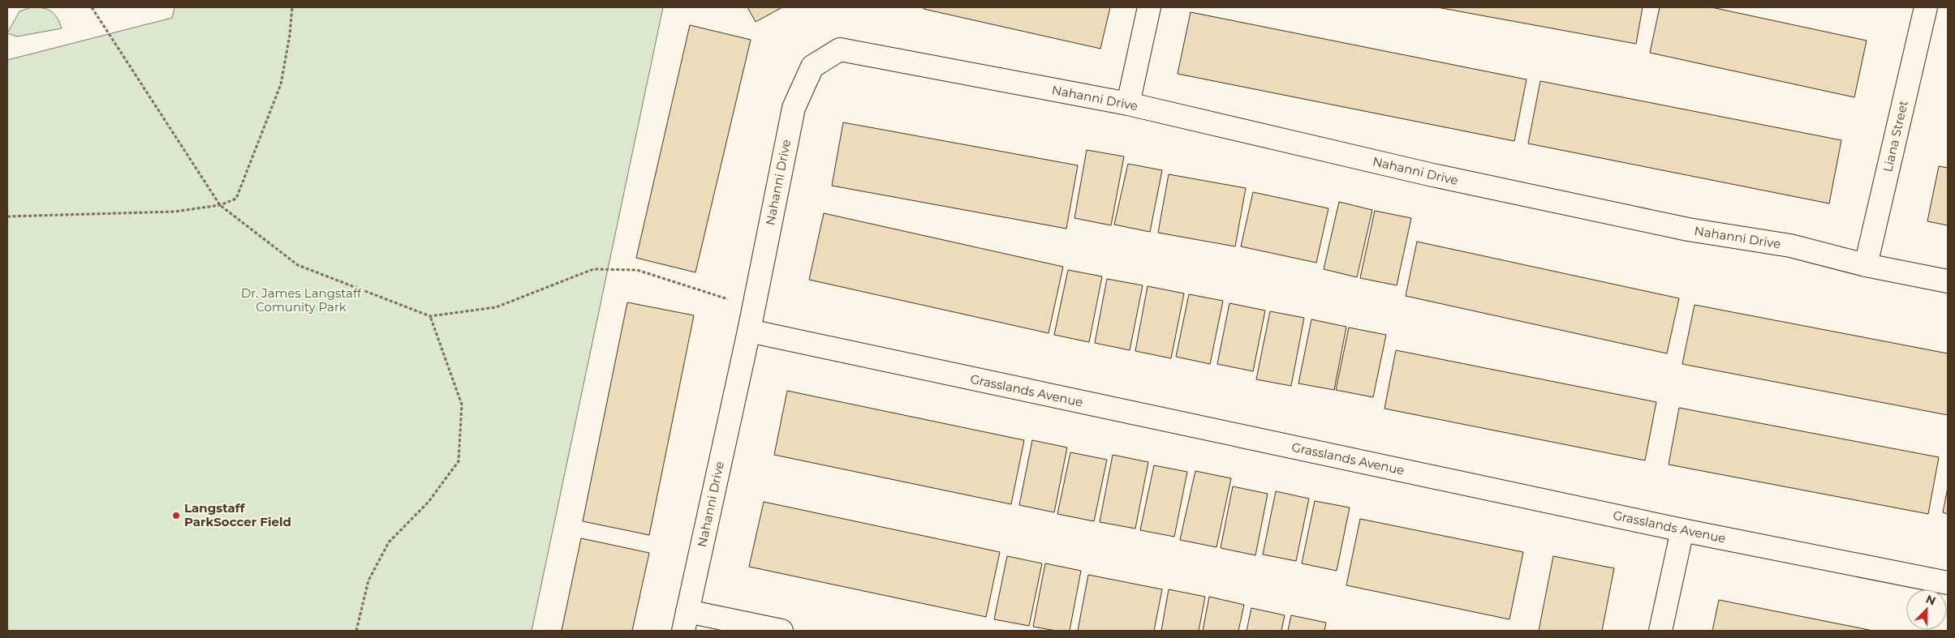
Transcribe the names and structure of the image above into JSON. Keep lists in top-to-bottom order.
{
  "streets": {
    "street": ["Nahanni Drive", "Liana Street", "Grasslands Avenue"]
  },
  "crossings": [
    ["Nahanni Drive", "Liana Street"],
    ["Nahanni Drive", "Grasslands Avenue"]
  ],
  "parks": ["Dr. James Langstaff Comunity Park"],
  "places": ["Langstaff ParkSoccer Field"],
  "north": "top right"
}
